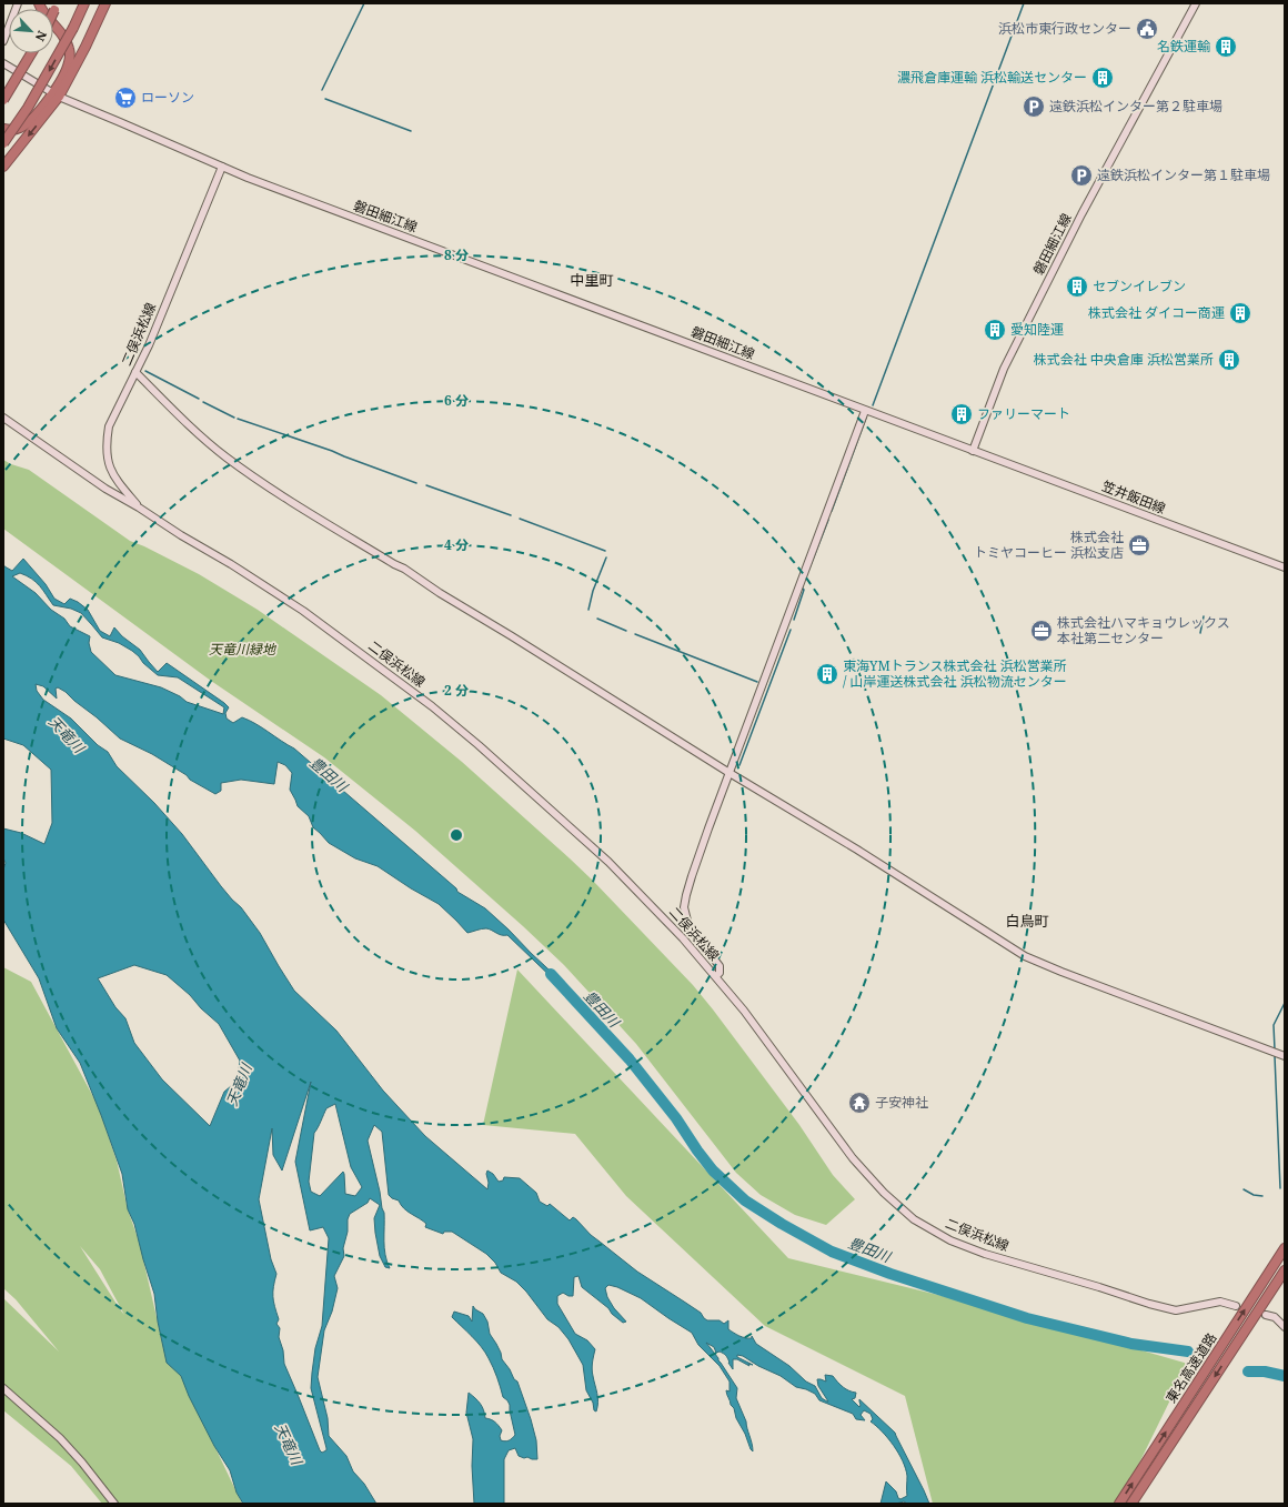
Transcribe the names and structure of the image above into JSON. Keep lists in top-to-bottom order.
{
  "streets": {
    "highway": ["東名高速道路"],
    "main road": ["磐田細江線", "二俣浜松線", "笠井飯田線"]
  },
  "crossings": [
    ["磐田細江線", "二俣浜松線"],
    ["磐田細江線", "笠井飯田線"]
  ],
  "districts": ["中里町", "白鳥町"],
  "water": ["天竜川", "豊田川"],
  "parks": ["天竜川緑地"],
  "places": {
    "public building": ["浜松市東行政センター"],
    "building": [
      "名鉄運輸",
      "濃飛倉庫運輸 浜松輸送センター",
      "セブンイレブン",
      "株式会社 ダイコー商運",
      "愛知陸運",
      "株式会社 中央倉庫 浜松営業所",
      "ファリーマート",
      "東海YMトランス株式会社 浜松営業所 / 山岸運送株式会社 浜松物流センター"
    ],
    "supermarket": ["ローソン"],
    "parking": ["遠鉄浜松インター第２駐車場", "遠鉄浜松インター第１駐車場"],
    "office": ["株式会社 トミヤコーヒー 浜松支店", "株式会社ハマキョウレックス 本社第二センター"],
    "temple": ["子安神社"]
  },
  "north": "bottom right",
  "rings": [
    "8 分",
    "6 分",
    "4 分",
    "2 分"
  ]
}
